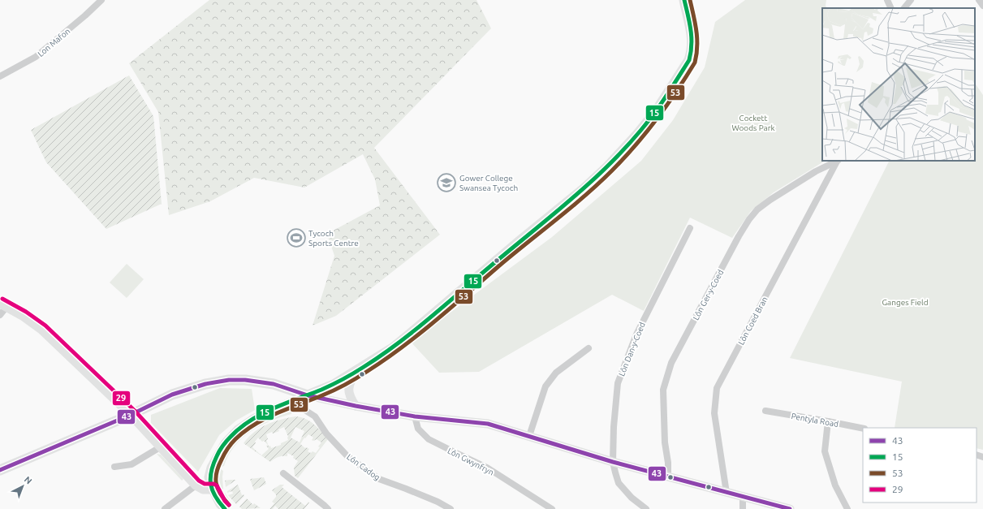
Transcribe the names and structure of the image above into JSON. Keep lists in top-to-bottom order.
{
  "streets": {
    "street": [
      "Lon Mafon",
      "Lôn Ger-y-Coed",
      "Lôn Coed Bran",
      "Lôn Dan-y-Coed",
      "Pentyla Road",
      "Lôn Gwynfryn",
      "Lôn Cadog"
    ]
  },
  "parks": ["Cockett Woods Park", "Ganges Field"],
  "places": {
    "school or university": ["Gower College Swansea Tycoch"],
    "sports": ["Tycoch Sports Centre"]
  },
  "lines": [
    "transit line 15",
    "transit line 53",
    "transit line 29",
    "transit line 43"
  ],
  "legend": [
    "43",
    "15",
    "53",
    "29"
  ],
  "north": "top right"
}
